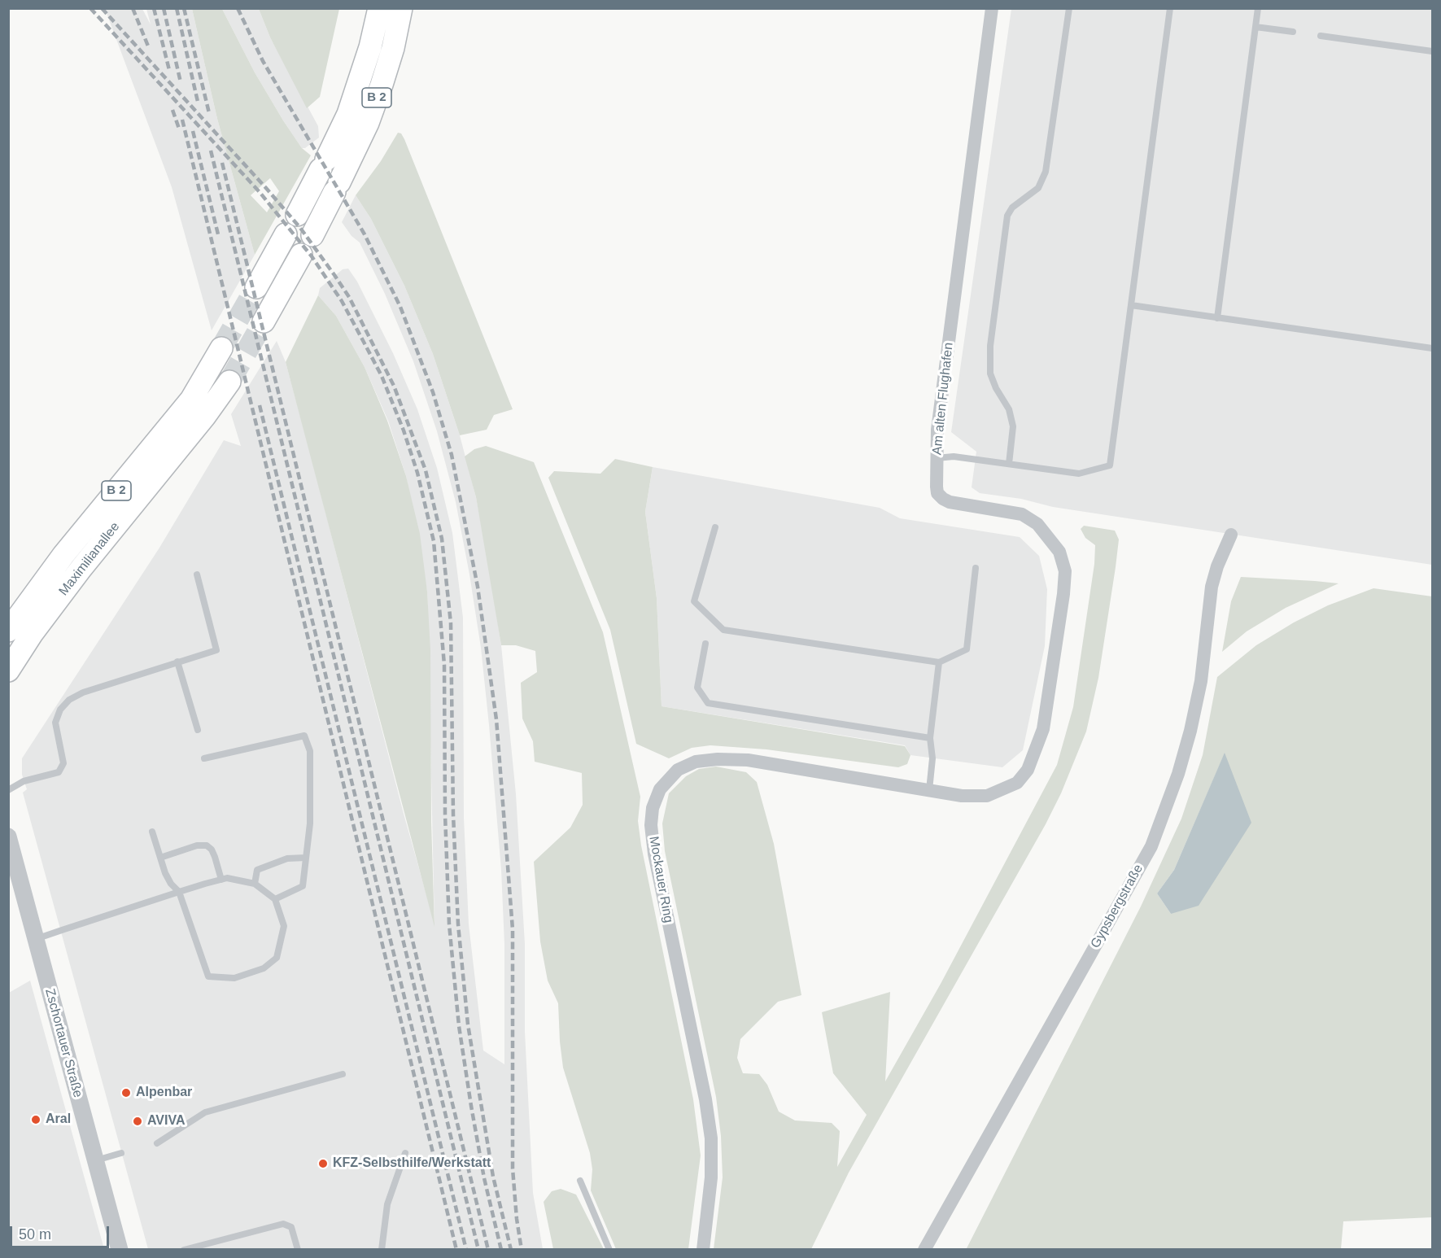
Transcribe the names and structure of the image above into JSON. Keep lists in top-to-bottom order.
{
  "streets": {
    "highway": ["B 2", "Maximilianallee"],
    "street": [
      "Am alten Flughafen",
      "Mockauer Ring",
      "Gypsbergstraße",
      "Zschortauer Straße"
    ]
  },
  "crossings": [
    ["Am alten Flughafen", "Mockauer Ring"]
  ],
  "places": [
    "Alpenbar",
    "Aral",
    "AVIVA",
    "KFZ-Selbsthilfe/Werkstatt"
  ],
  "scale_bar": "50 m"
}
